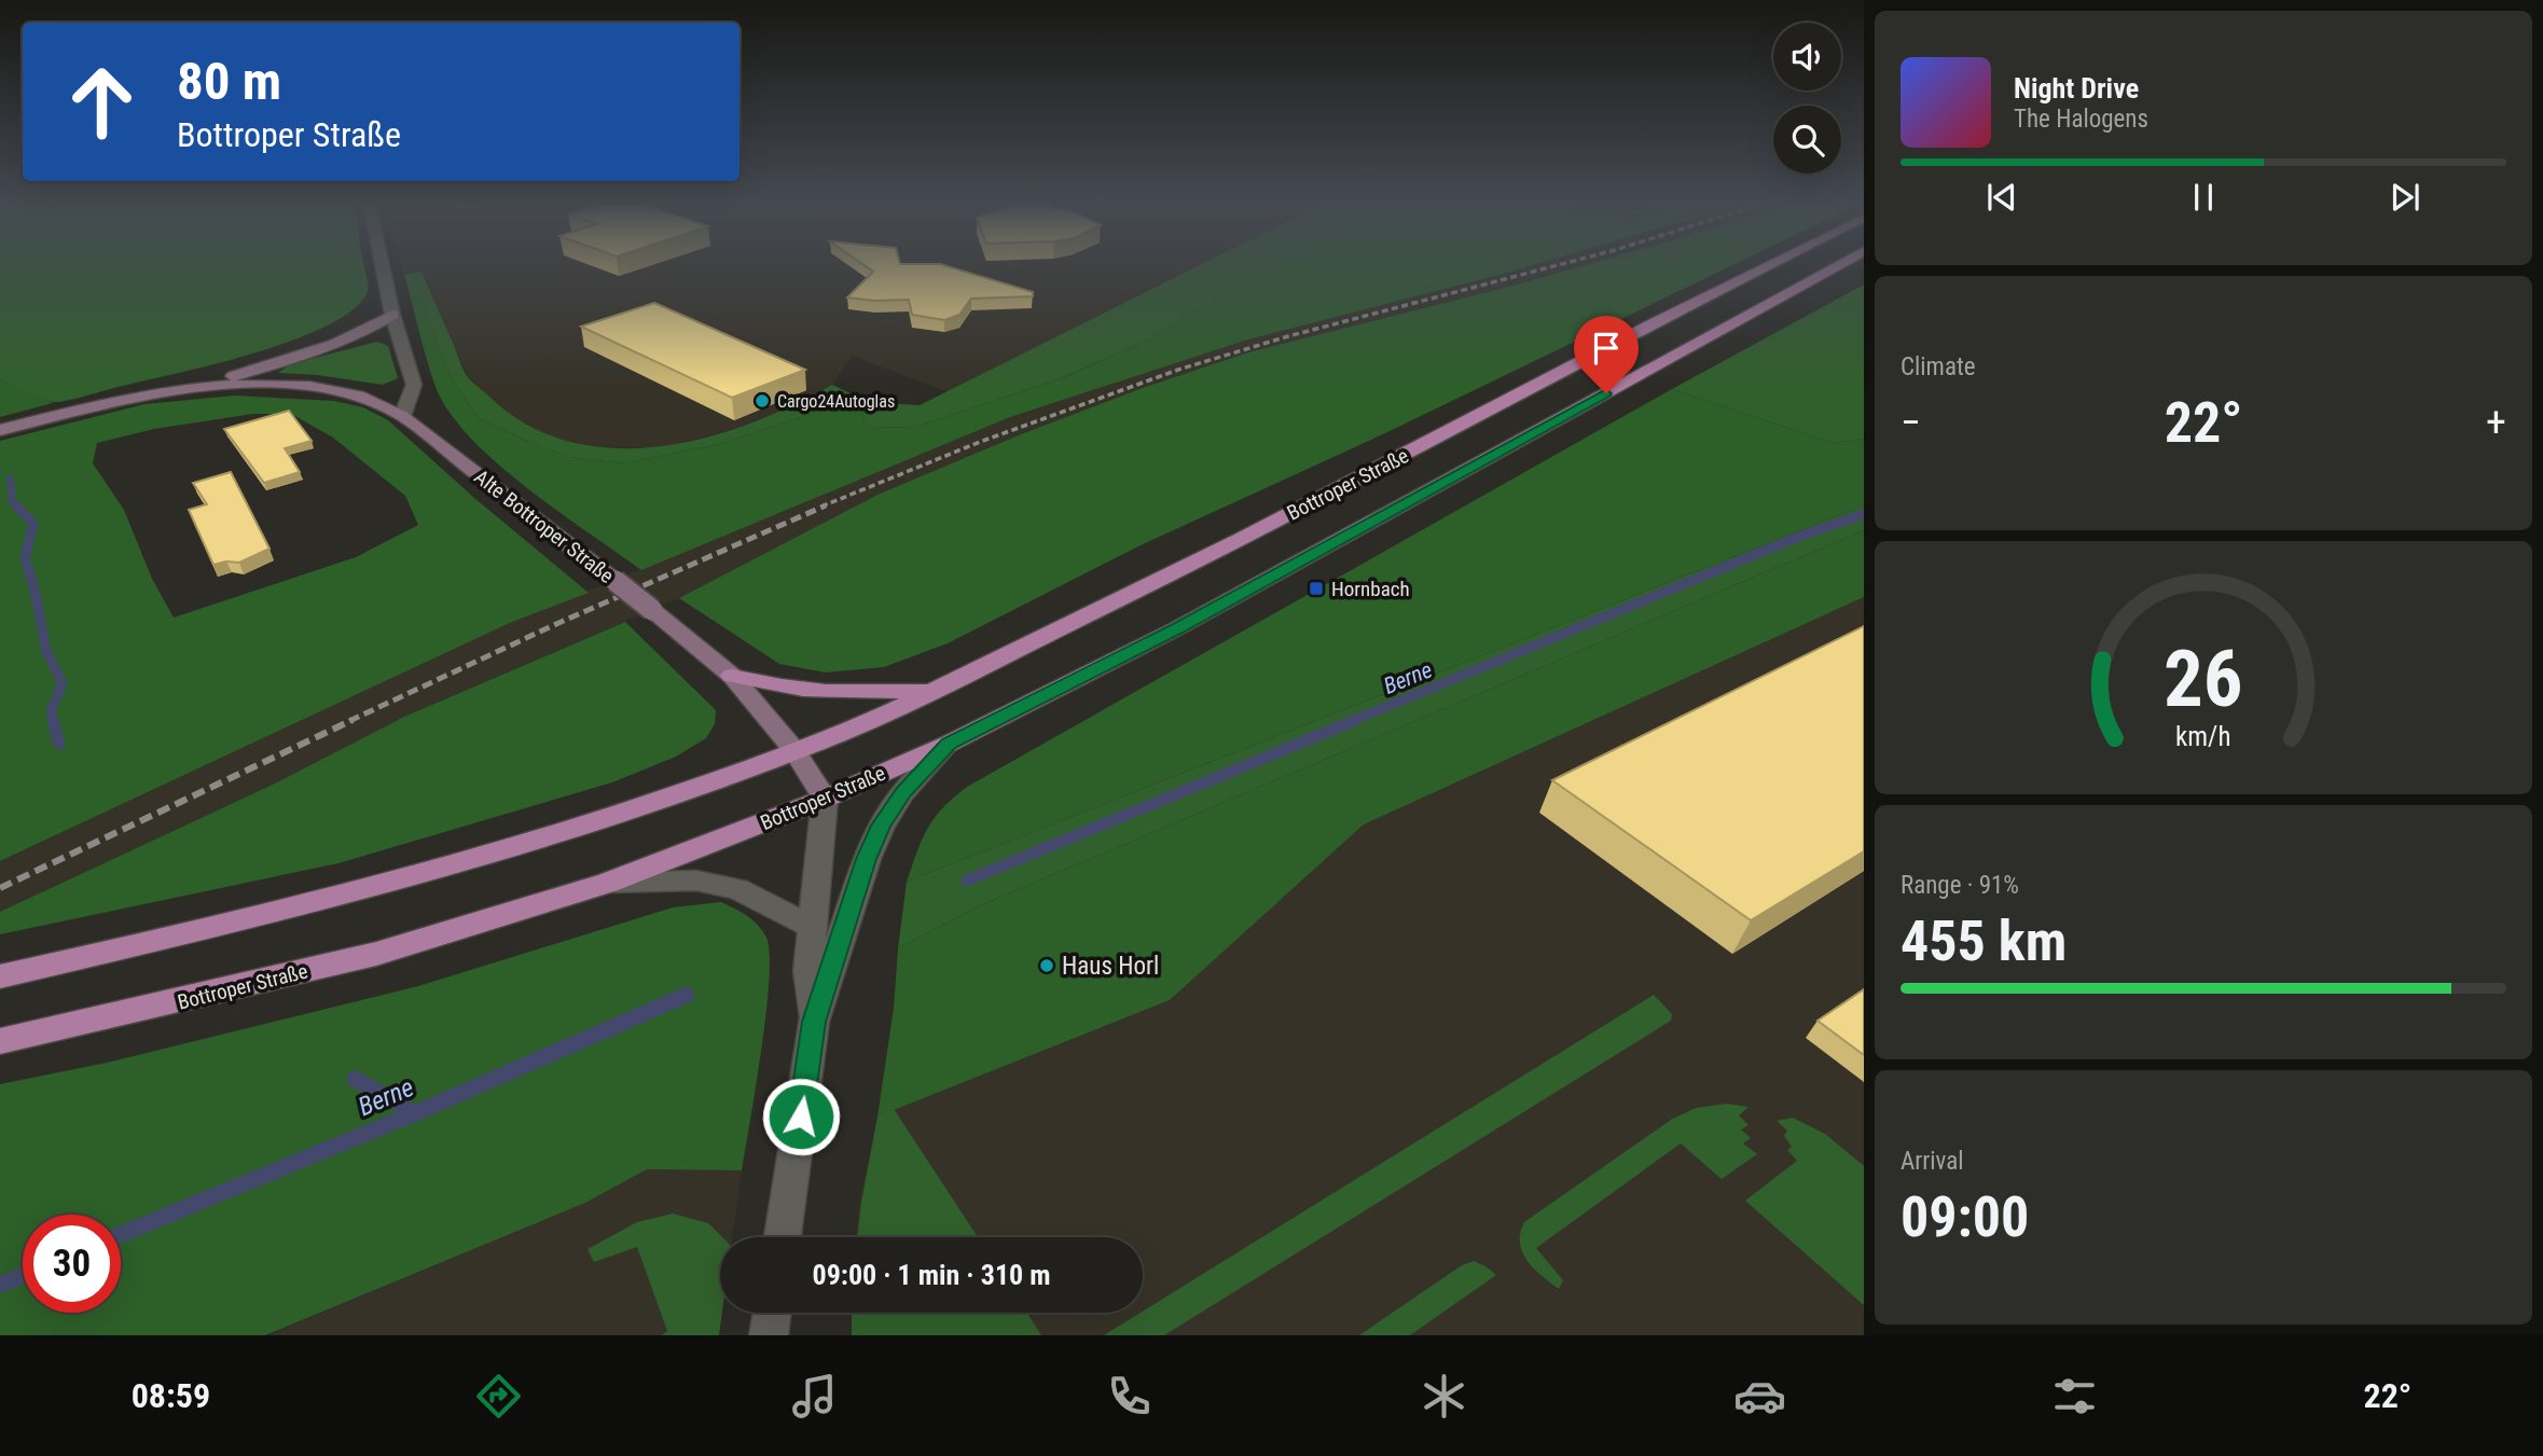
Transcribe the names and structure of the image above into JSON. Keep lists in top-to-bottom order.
{
  "streets": {
    "main road": ["Bottroper Straße"],
    "street": ["Alte Bottroper Straße"]
  },
  "crossings": [
    ["Bottroper Straße", "Alte Bottroper Straße"]
  ],
  "water": ["Berne"],
  "places": {
    "other": ["Cargo24Autoglas", "Haus Horl"],
    "transit": ["Hornbach"]
  },
  "page": {
    "turn": ["80 m", "Bottroper Straße"],
    "song": ["Night Drive", "The Halogens"],
    "tile": [
      "Climate",
      ["Range · 91%", "455 km"],
      ["Arrival", "09:00"]
    ],
    "heat": ["−", "22°", "+"],
    "limit": "30",
    "trip": "09:00 · 1 min · 310 m",
    "tabs": ["08:59", "22°"],
    "gauge": ["26", "km/h"]
  }
}
